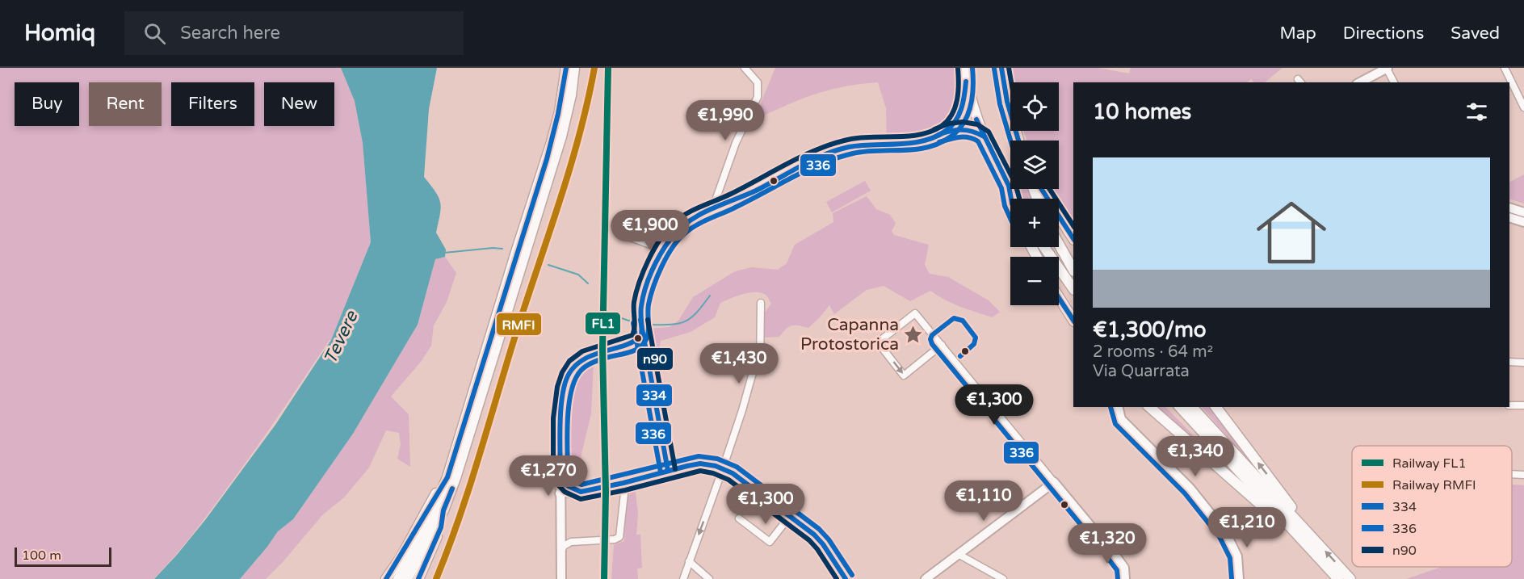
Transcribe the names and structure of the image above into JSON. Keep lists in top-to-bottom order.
{
  "water": ["Tevere"],
  "places": {
    "place": ["Capanna Protostorica"]
  },
  "lines": [
    "rail line FL1",
    "rail line RMFI",
    "transit line 334",
    "transit line 336",
    "transit line n90"
  ],
  "legend": [
    "Railway FL1",
    "Railway RMFI",
    "334",
    "336",
    "n90"
  ],
  "scale_bar": "100 m",
  "page": {
    "header": "Homiq",
    "search": "Search here",
    "nav": ["Map", "Directions", "Saved"],
    "map_buttons": ["+", "−"],
    "chip": [
      "Buy",
      "Rent",
      "Filters",
      "New"
    ],
    "heading": "10 homes",
    "price": [
      "€1,990",
      "€1,900",
      "€1,430",
      "€1,300",
      "€1,340",
      "€1,270",
      "€1,110",
      "€1,300",
      "€1,210",
      "€1,320"
    ],
    "list": [
      {
        "name": "€1,300/mo",
        "note": "2 rooms · 64 m² · Via Quarrata"
      }
    ],
    "scale": "100 m"
  }
}
